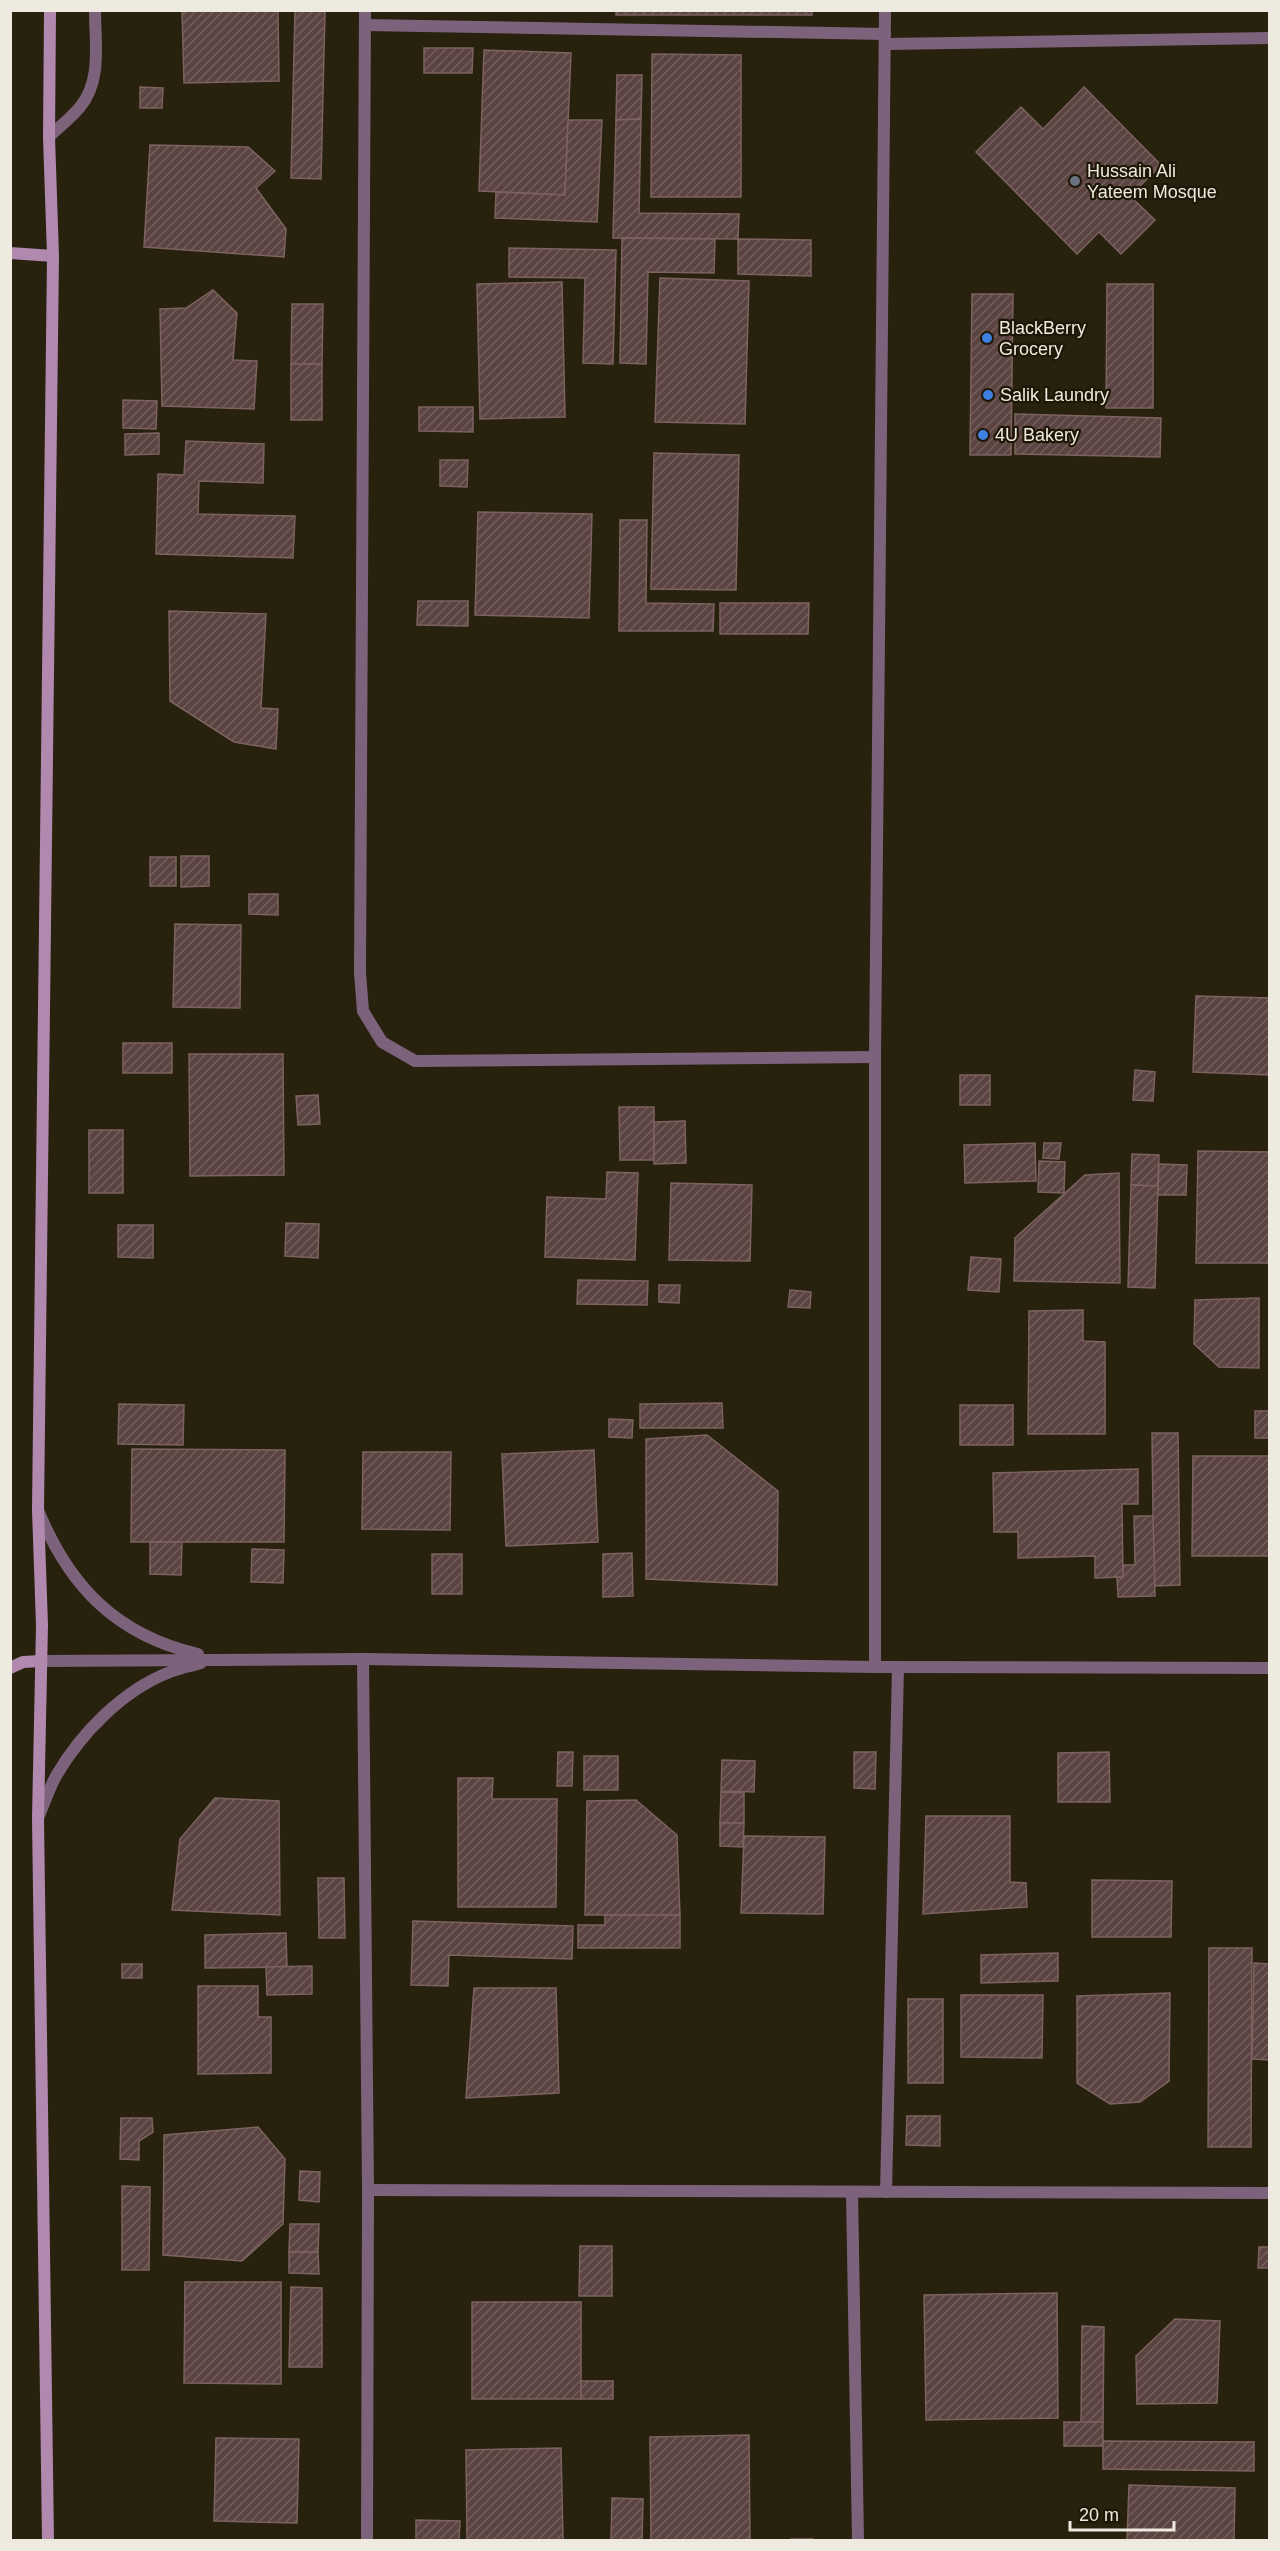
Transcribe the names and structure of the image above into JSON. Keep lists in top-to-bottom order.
{
  "places": [
    "Hussain Ali Yateem Mosque",
    "BlackBerry Grocery",
    "Salik Laundry",
    "4U Bakery"
  ],
  "scale_bar": "20 m"
}
